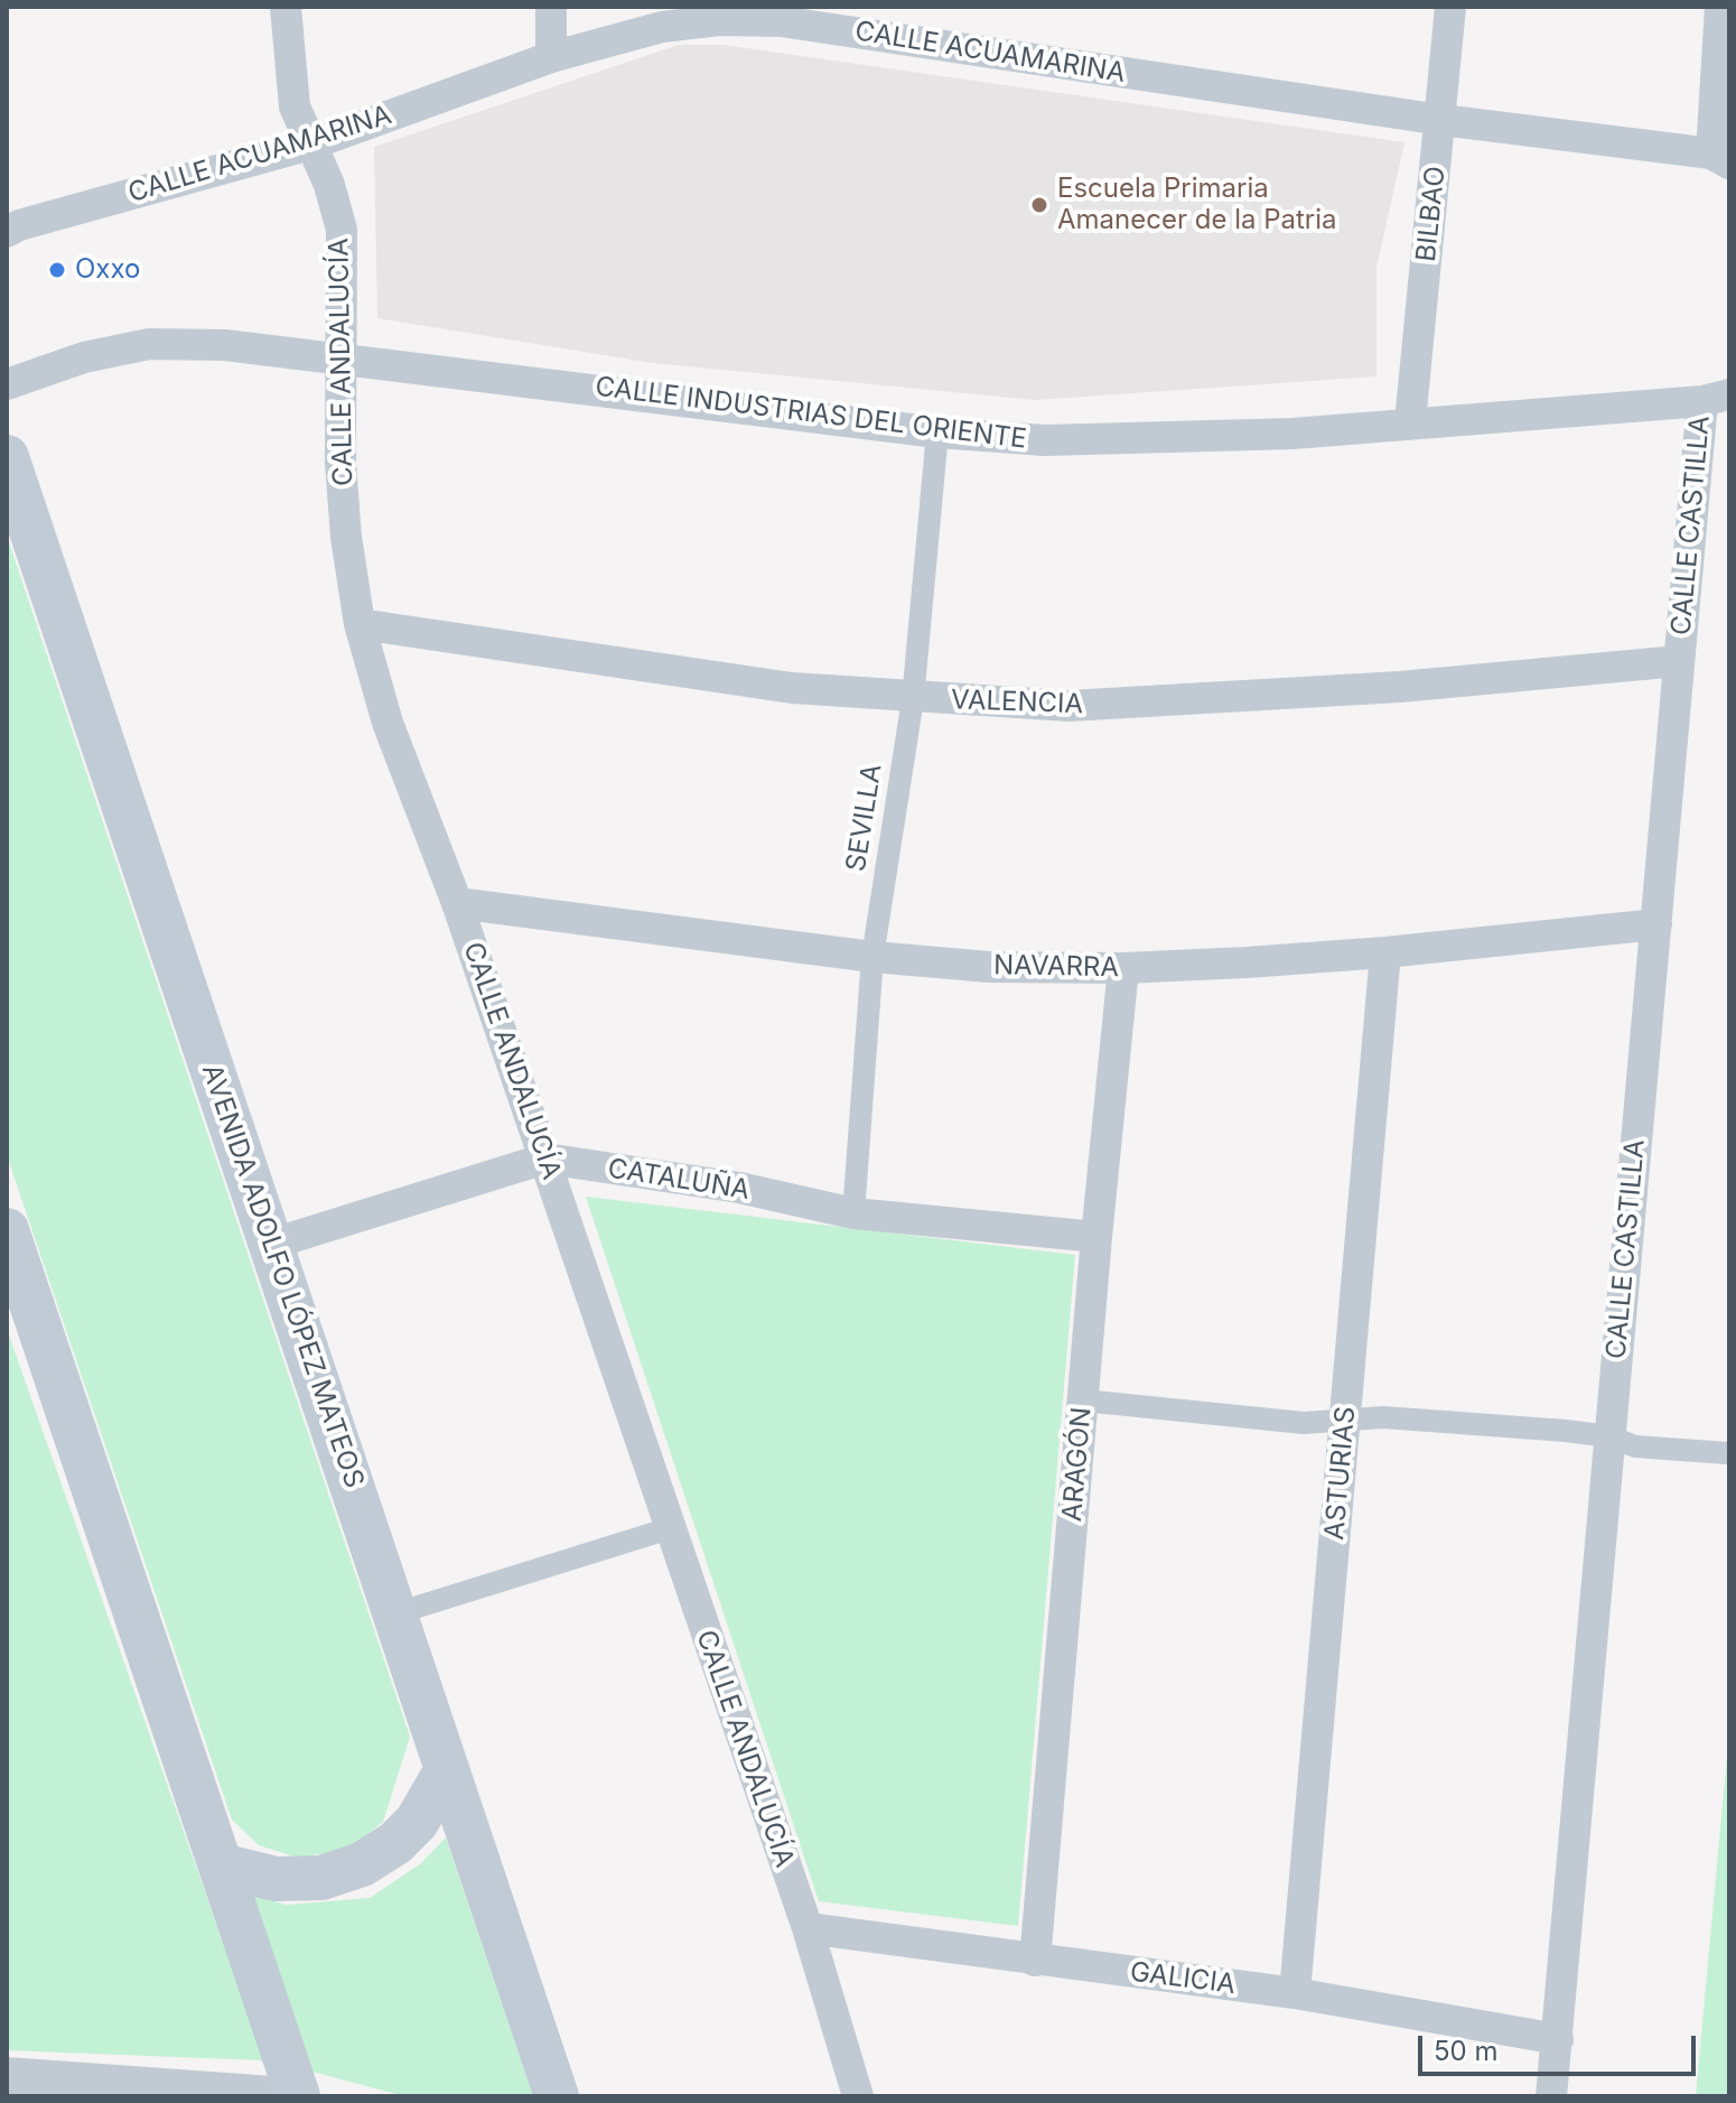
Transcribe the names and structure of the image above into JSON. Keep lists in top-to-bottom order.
{
  "streets": {
    "main road": ["AVENIDA ADOLFO LÓPEZ MATEOS"],
    "street": [
      "CALLE ACUAMARINA",
      "BILBAO",
      "CALLE ANDALUCÍA",
      "CALLE INDUSTRIAS DEL ORIENTE",
      "CALLE CASTILLA",
      "VALENCIA",
      "SEVILLA",
      "NAVARRA",
      "CATALUÑA",
      "ARAGÓN",
      "ASTURIAS",
      "GALICIA"
    ]
  },
  "crossings": [
    ["CALLE ACUAMARINA", "BILBAO"],
    ["CALLE ACUAMARINA", "CALLE ANDALUCÍA"],
    ["BILBAO", "CALLE INDUSTRIAS DEL ORIENTE"],
    ["CALLE ANDALUCÍA", "CALLE INDUSTRIAS DEL ORIENTE"],
    ["CALLE ANDALUCÍA", "VALENCIA"],
    ["CALLE ANDALUCÍA", "NAVARRA"],
    ["CALLE ANDALUCÍA", "CATALUÑA"],
    ["CALLE ANDALUCÍA", "GALICIA"],
    ["CALLE INDUSTRIAS DEL ORIENTE", "CALLE CASTILLA"],
    ["CALLE INDUSTRIAS DEL ORIENTE", "SEVILLA"],
    ["CALLE CASTILLA", "VALENCIA"],
    ["CALLE CASTILLA", "NAVARRA"],
    ["CALLE CASTILLA", "GALICIA"],
    ["VALENCIA", "SEVILLA"],
    ["SEVILLA", "NAVARRA"],
    ["SEVILLA", "CATALUÑA"],
    ["NAVARRA", "ARAGÓN"],
    ["NAVARRA", "ASTURIAS"],
    ["CATALUÑA", "AVENIDA ADOLFO LÓPEZ MATEOS"],
    ["CATALUÑA", "ARAGÓN"],
    ["ARAGÓN", "GALICIA"],
    ["ASTURIAS", "GALICIA"]
  ],
  "places": ["Escuela Primaria Amanecer de la Patria", "Oxxo"],
  "scale_bar": "50 m"
}
